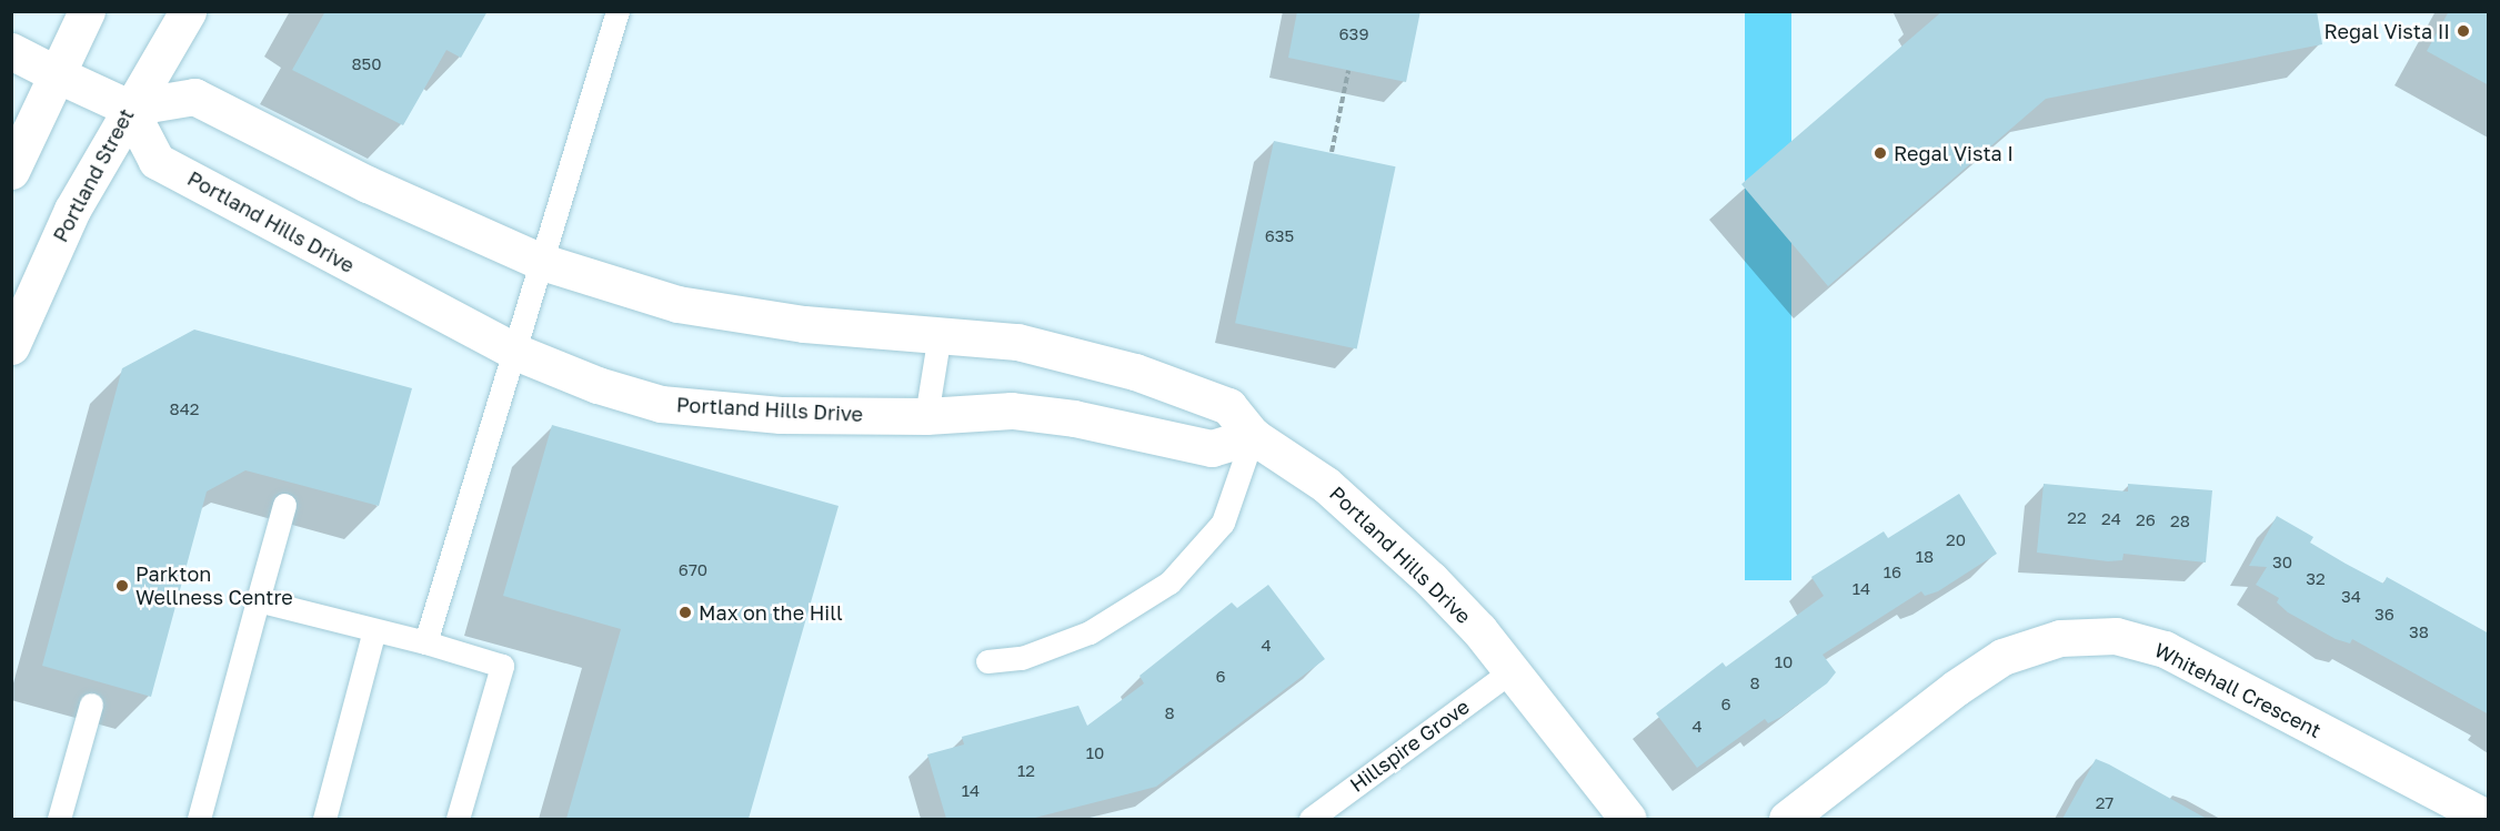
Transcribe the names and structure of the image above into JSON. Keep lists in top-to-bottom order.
{
  "streets": {
    "street": ["Portland Street", "Portland Hills Drive", "Whitehall Crescent"],
    "lane": ["Hillspire Grove"]
  },
  "crossings": [
    ["Portland Street", "Portland Hills Drive"],
    ["Portland Hills Drive", "Hillspire Grove"]
  ],
  "places": [
    "Regal Vista II",
    "Regal Vista I",
    "Parkton Wellness Centre",
    "Max on the Hill"
  ],
  "house_numbers": [
    "639",
    "850",
    "635",
    "842",
    "22",
    "24",
    "26",
    "28",
    "20",
    "18",
    "30",
    "670",
    "16",
    "32",
    "14",
    "34",
    "36",
    "38",
    "4",
    "10",
    "6",
    "8",
    "6",
    "8",
    "4",
    "10",
    "12",
    "14",
    "27"
  ]
}
